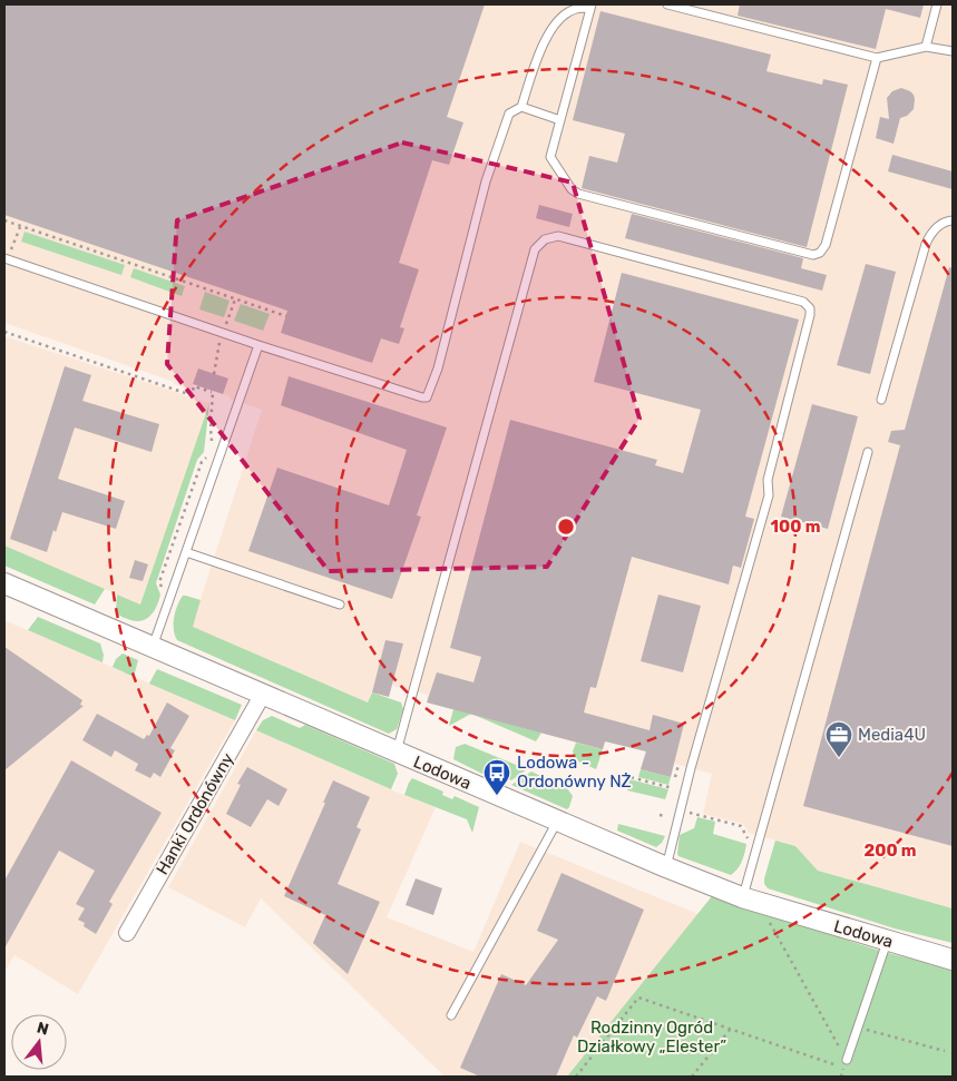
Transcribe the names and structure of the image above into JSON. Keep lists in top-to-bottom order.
{
  "streets": {
    "street": ["Lodowa", "Hanki Ordonówny"]
  },
  "crossings": [
    ["Lodowa", "Hanki Ordonówny"]
  ],
  "parks": ["Rodzinny Ogród Działkowy „Elester”"],
  "places": {
    "office": ["Media4U"],
    "bus stop": ["Lodowa - Ordonówny NŻ"]
  },
  "north": "top",
  "rings": ["100 m", "200 m"]
}
